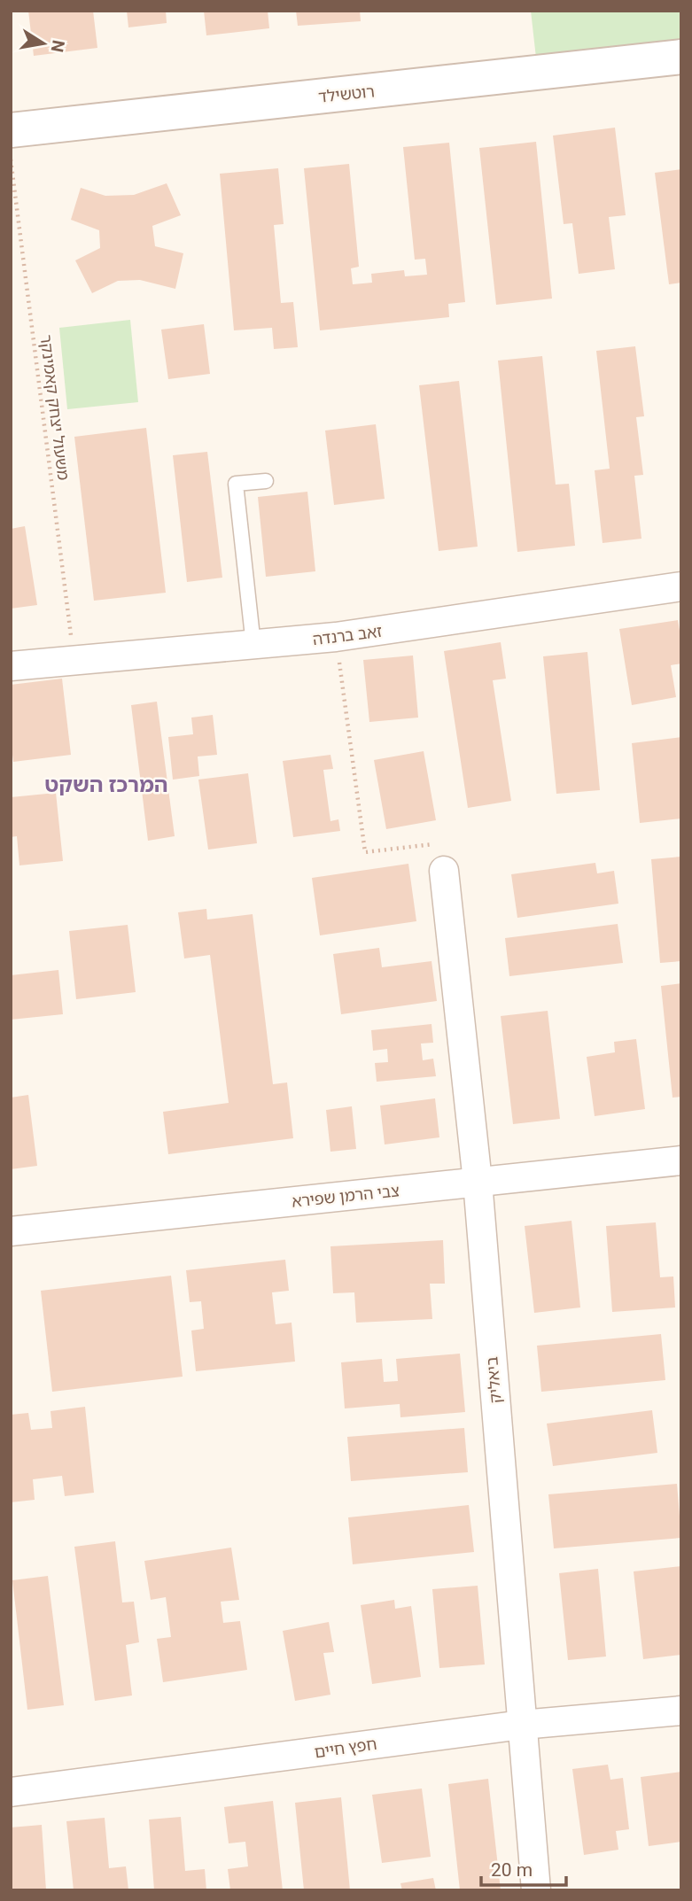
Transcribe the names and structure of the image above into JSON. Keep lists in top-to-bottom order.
{
  "streets": {
    "street": [
      "רוטשילד",
      "זאב ברנדה",
      "צבי הרמן שפירא",
      "ביאליק",
      "חפץ חיים"
    ],
    "path": ["משעול יצחק קאמינקר"]
  },
  "crossings": [
    ["משעול יצחק קאמינקר", "זאב ברנדה"],
    ["צבי הרמן שפירא", "ביאליק"],
    ["ביאליק", "חפץ חיים"]
  ],
  "districts": ["המרכז השקט"],
  "scale_bar": "20 m",
  "north": "right"
}
